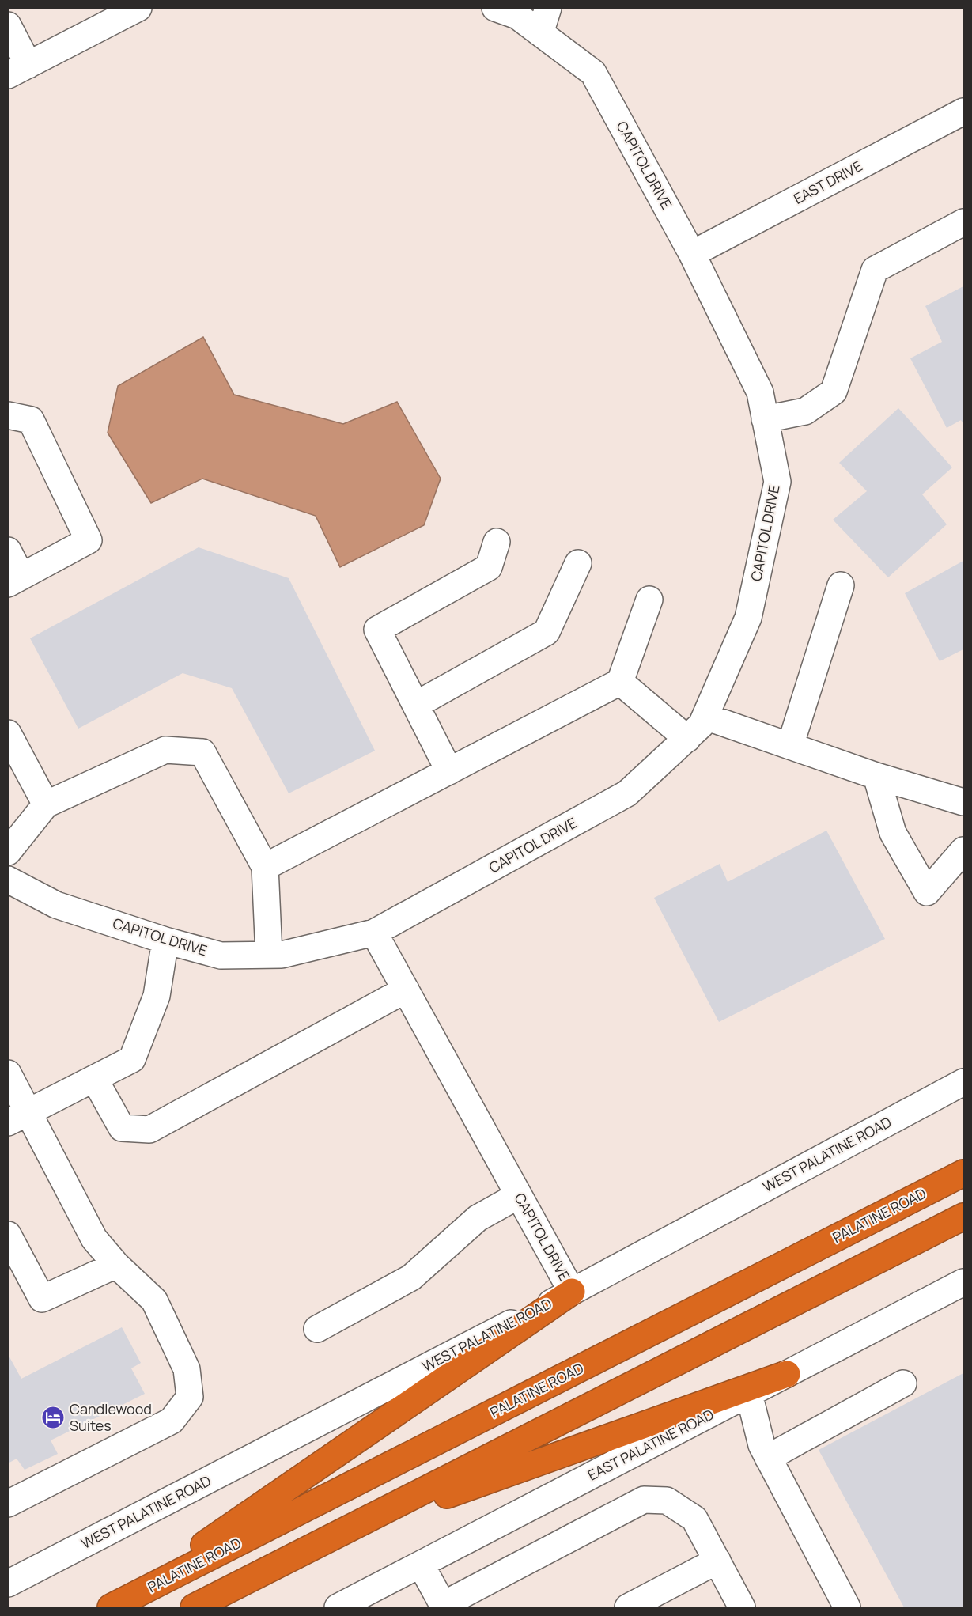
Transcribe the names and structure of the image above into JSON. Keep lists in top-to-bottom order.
{
  "streets": {
    "highway": ["PALATINE ROAD"],
    "street": [
      "CAPITOL DRIVE",
      "EAST DRIVE",
      "WEST PALATINE ROAD",
      "EAST PALATINE ROAD"
    ]
  },
  "crossings": [
    ["CAPITOL DRIVE", "EAST DRIVE"],
    ["CAPITOL DRIVE", "WEST PALATINE ROAD"]
  ],
  "places": {
    "hotel": ["Candlewood Suites"]
  }
}
